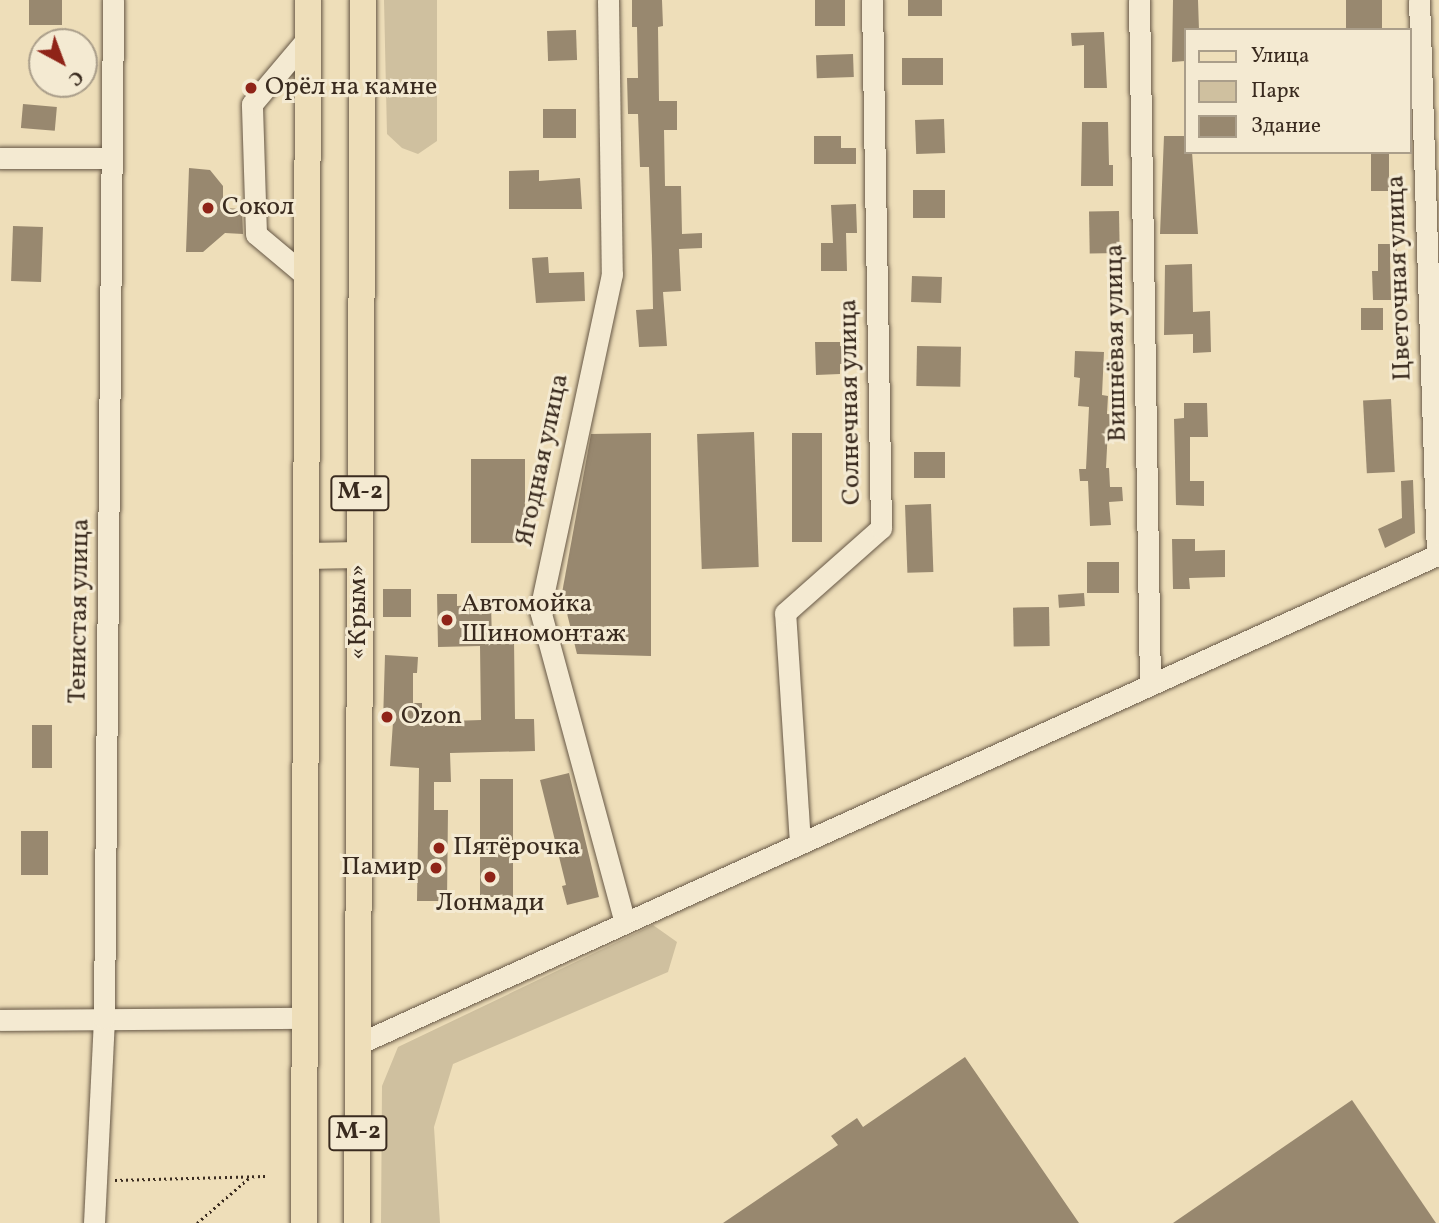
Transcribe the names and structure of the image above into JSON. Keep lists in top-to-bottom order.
{
  "streets": {
    "main road": ["М-2", "«Крым»"],
    "street": [
      "Цветочная улица",
      "Вишнёвая улица",
      "Солнечная улица",
      "Ягодная улица",
      "Тенистая улица"
    ]
  },
  "places": [
    "Орёл на камне",
    "Сокол",
    "Автомойка Шиномонтаж",
    "Ozon",
    "Пятёрочка",
    "Памир",
    "Лонмади"
  ],
  "legend": ["Улица", "Парк", "Здание"],
  "north": "bottom right"
}
